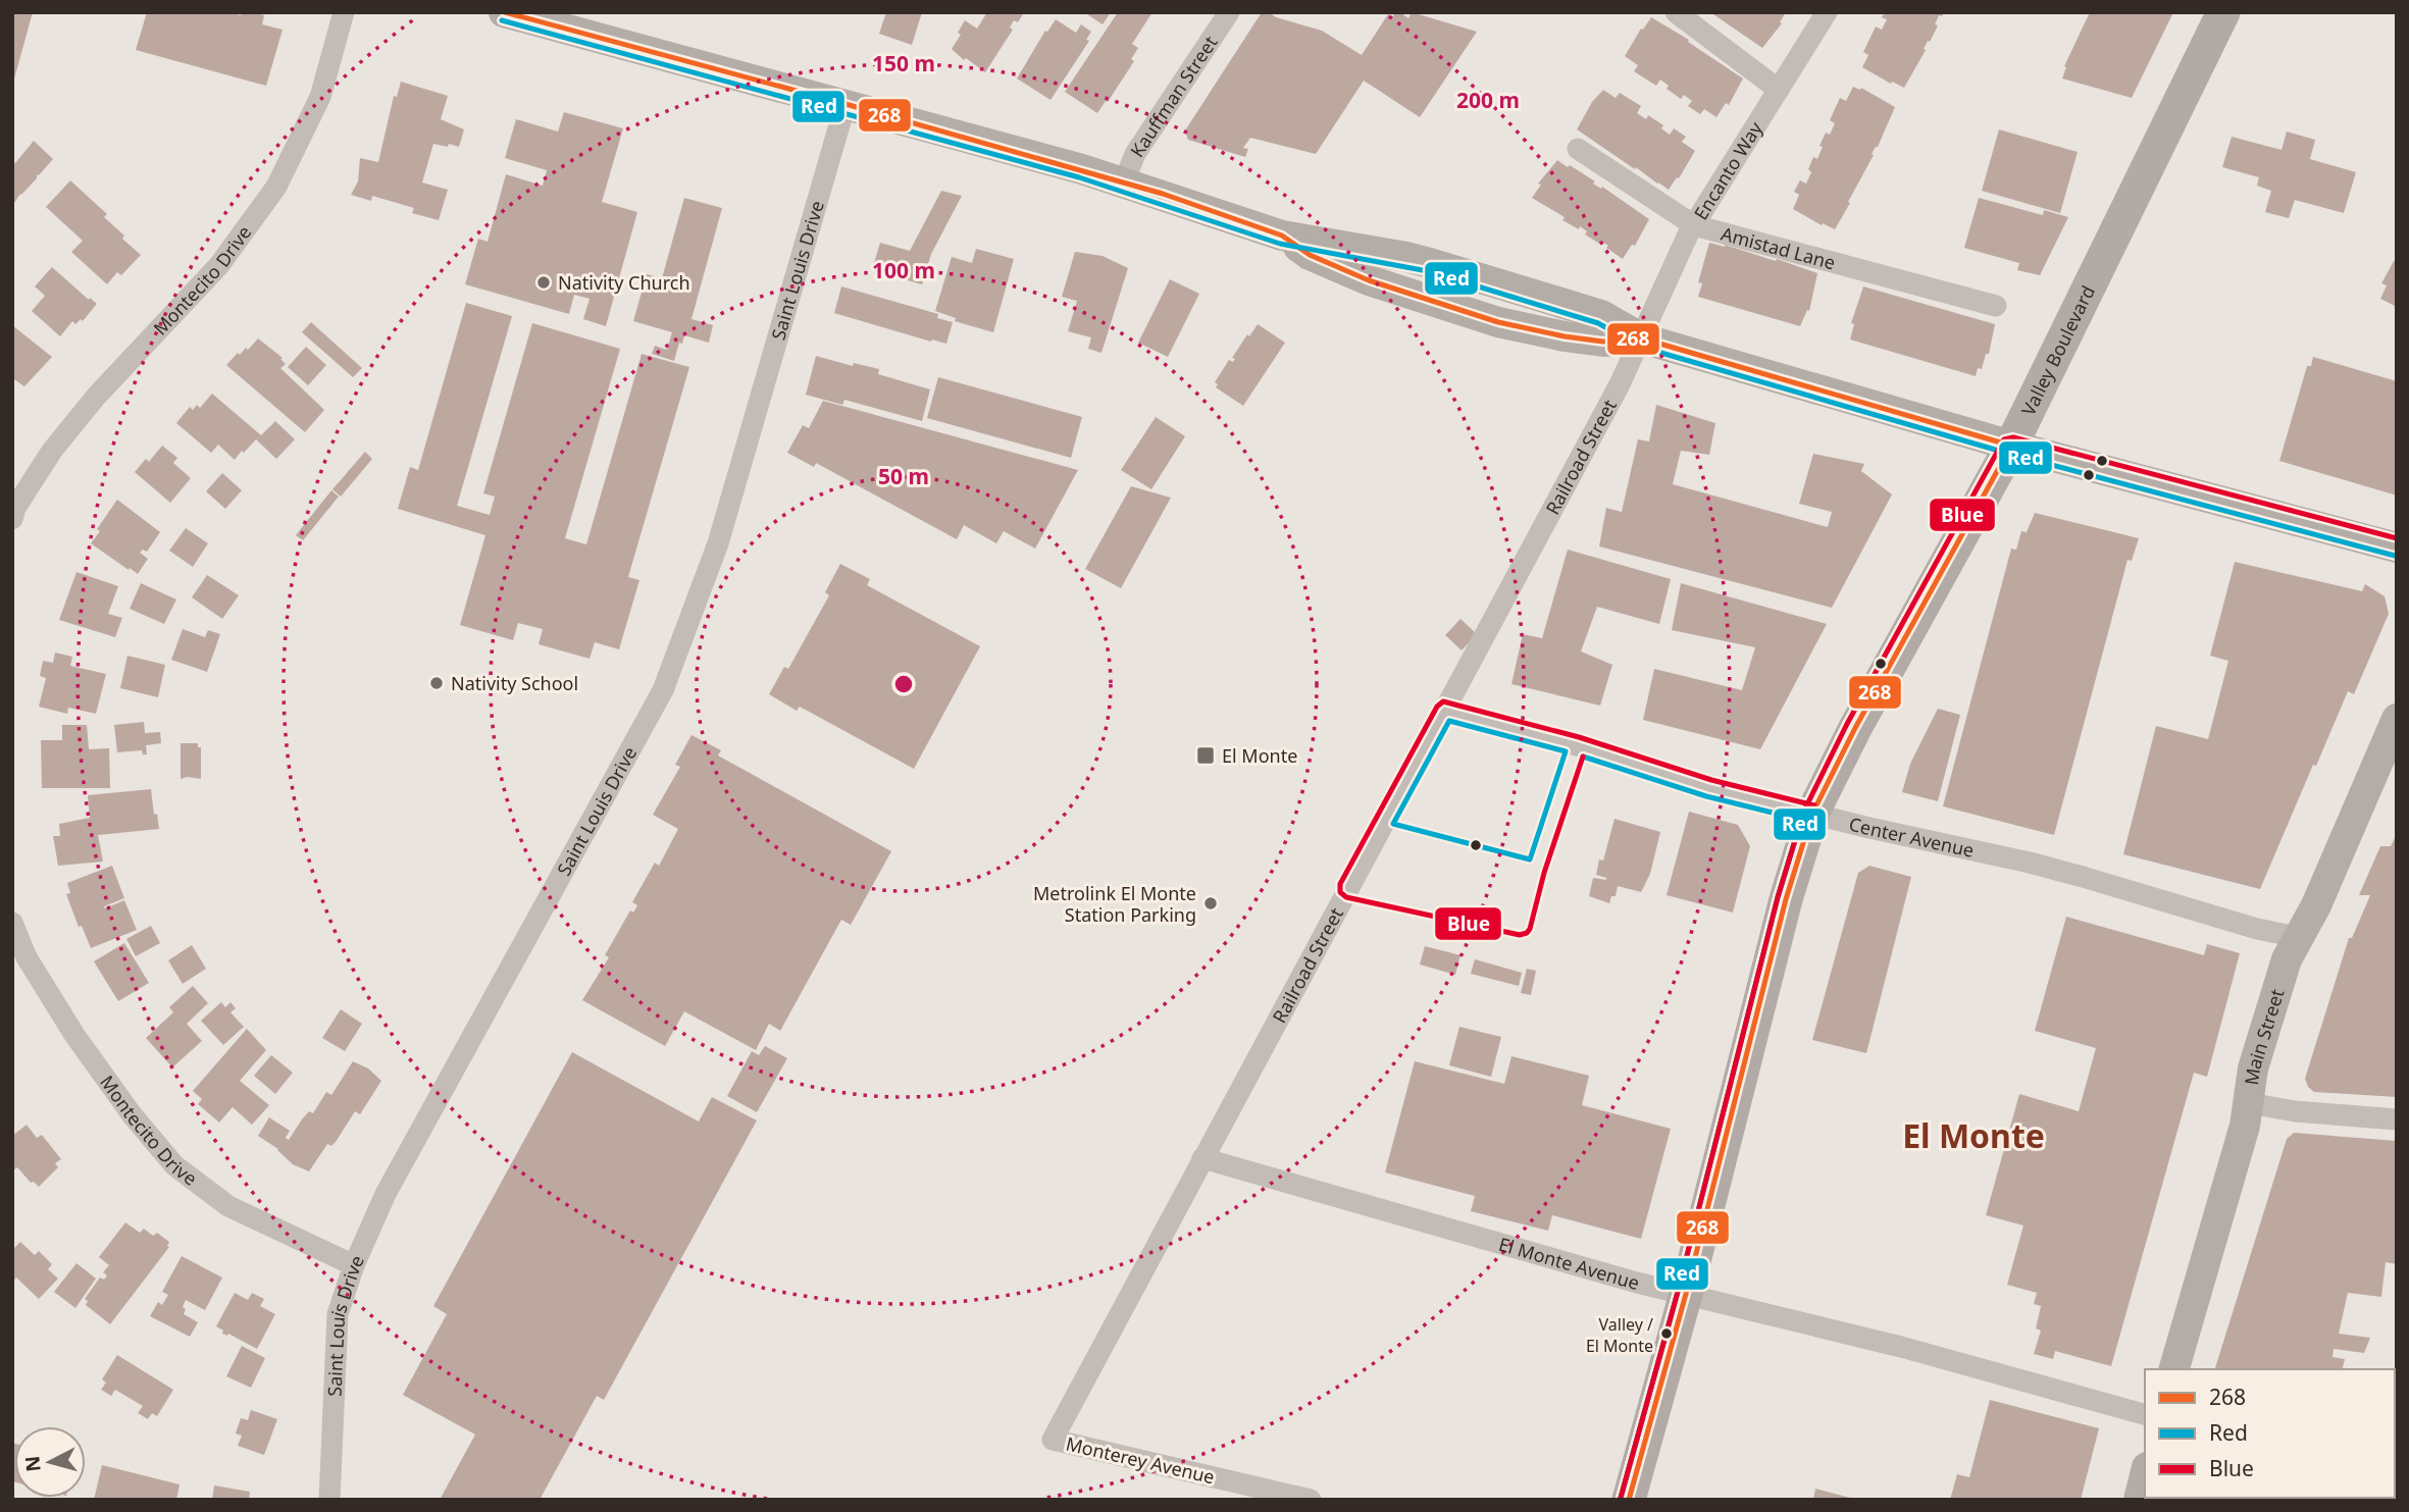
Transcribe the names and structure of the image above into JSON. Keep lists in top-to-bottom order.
{
  "streets": {
    "main road": ["Valley Boulevard", "Main Street"],
    "street": [
      "Kauffman Street",
      "Encanto Way",
      "Amistad Lane",
      "Saint Louis Drive",
      "Montecito Drive",
      "Railroad Street",
      "Center Avenue",
      "El Monte Avenue",
      "Monterey Avenue"
    ]
  },
  "crossings": [
    ["Encanto Way", "Amistad Lane"],
    ["Encanto Way", "Railroad Street"],
    ["Saint Louis Drive", "Montecito Drive"],
    ["Valley Boulevard", "Center Avenue"],
    ["Valley Boulevard", "El Monte Avenue"],
    ["Railroad Street", "Center Avenue"],
    ["Railroad Street", "El Monte Avenue"],
    ["Railroad Street", "Monterey Avenue"],
    ["Center Avenue", "Main Street"]
  ],
  "districts": ["El Monte"],
  "places": {
    "other": [
      "Nativity Church",
      "Nativity School",
      "Metrolink El Monte Station Parking",
      "Valley / El Monte"
    ],
    "transit": ["El Monte"]
  },
  "lines": ["transit line 268", "transit line Red", "transit line Blue"],
  "legend": ["268", "Red", "Blue"],
  "north": "left",
  "rings": [
    "150 m",
    "200 m",
    "100 m",
    "50 m"
  ]
}
